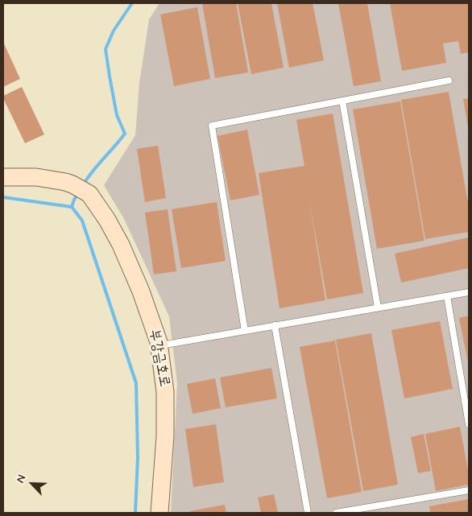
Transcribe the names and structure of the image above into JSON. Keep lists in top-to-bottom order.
{
  "streets": {
    "street": ["부강금호로"]
  },
  "north": "top left"
}
